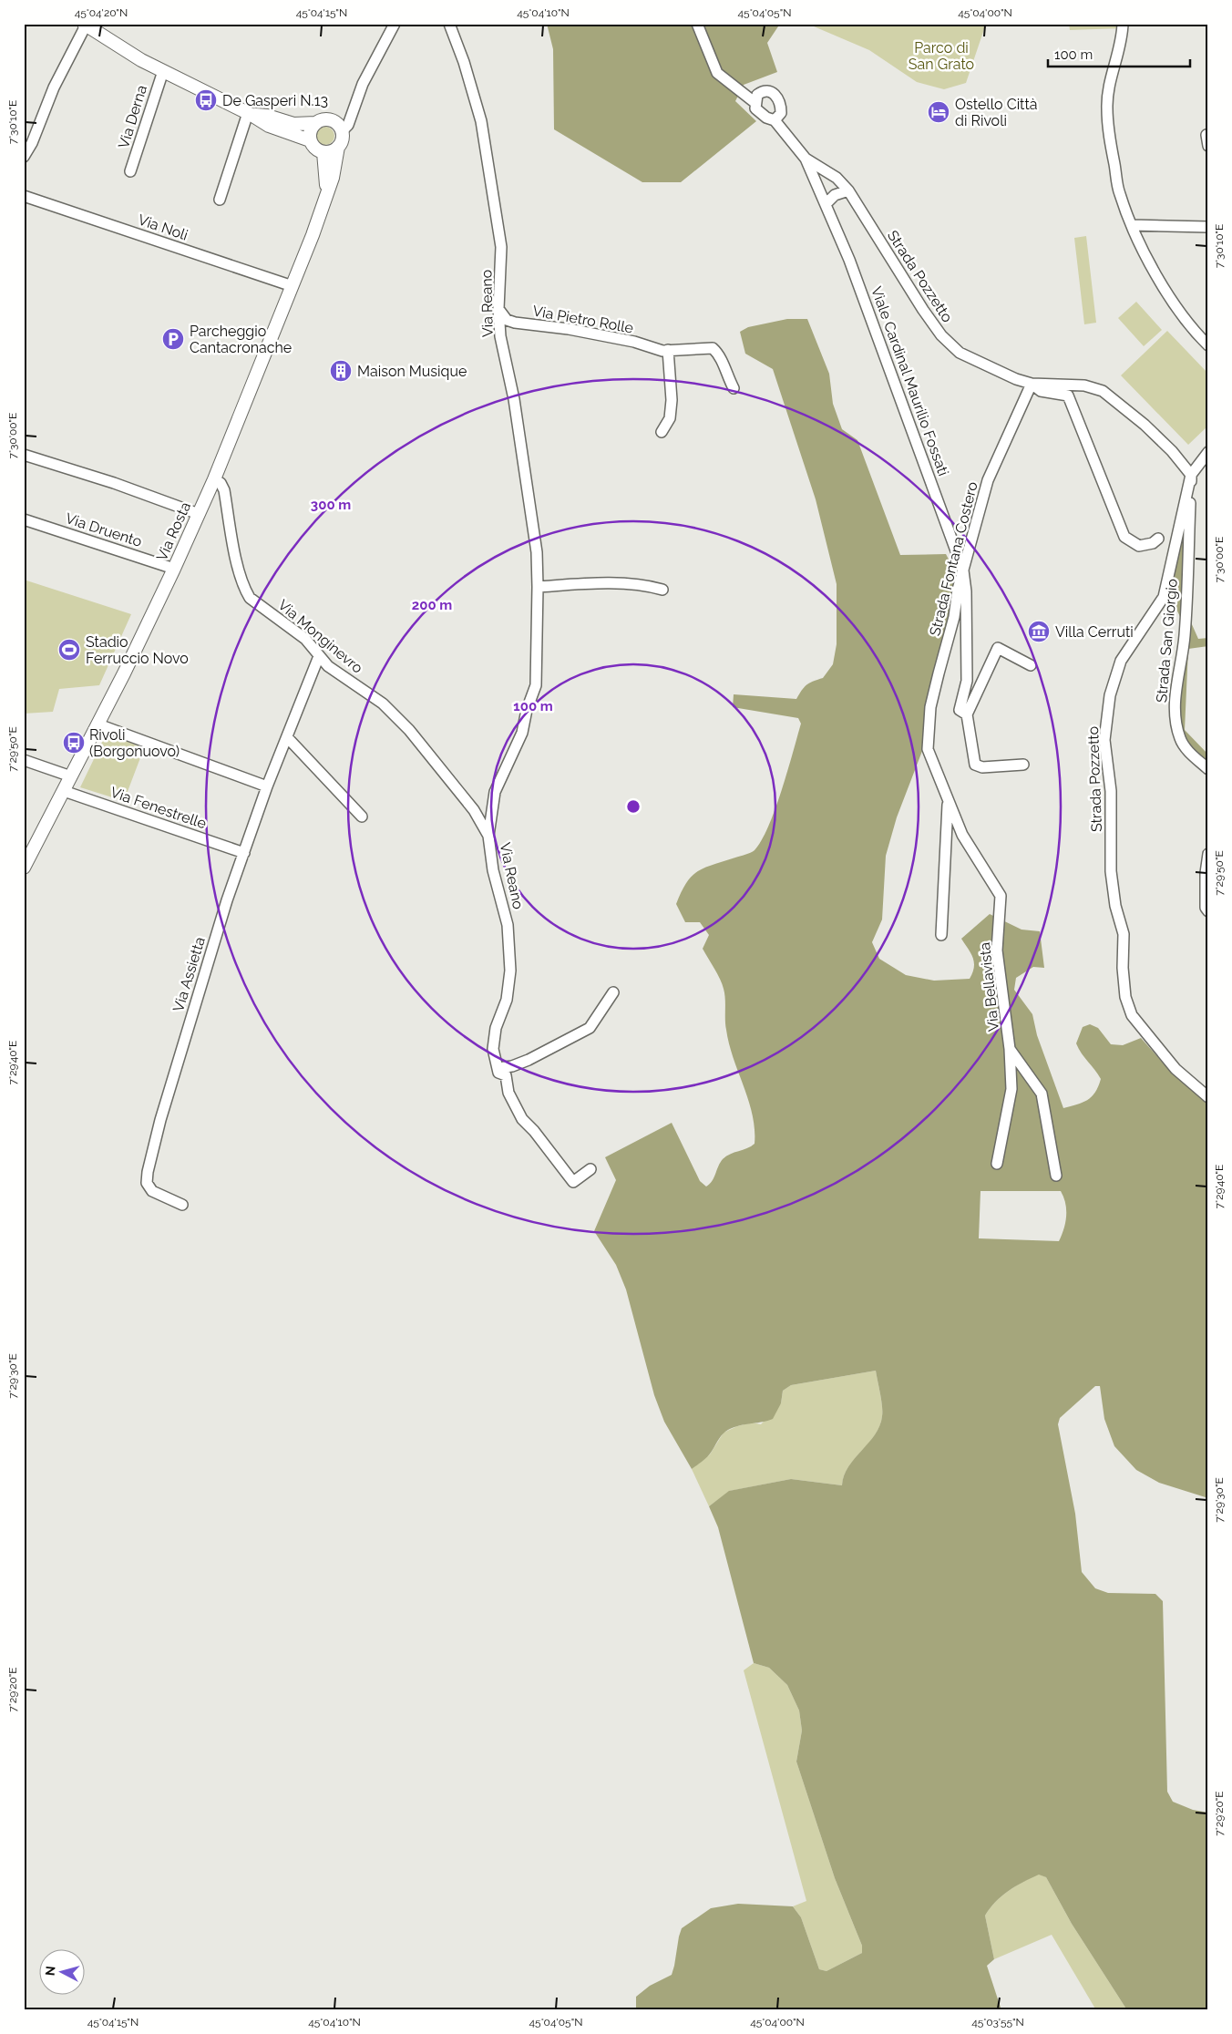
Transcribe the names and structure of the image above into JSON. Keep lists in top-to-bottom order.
{
  "streets": {
    "street": [
      "Via Derna",
      "Via Noli",
      "Strada Pozzetto",
      "Via Reano",
      "Via Pietro Rolle",
      "Viale Cardinal Maurilio Fossati",
      "Via Druento",
      "Via Rosta",
      "Strada Fontana Costero",
      "Via Monginevro",
      "Strada San Giorgio",
      "Via Fenestrelle",
      "Via Assietta",
      "Via Bellavista"
    ]
  },
  "crossings": [
    ["Via Noli", "Via Rosta"],
    ["Strada Pozzetto", "Viale Cardinal Maurilio Fossati"],
    ["Strada Pozzetto", "Strada Fontana Costero"],
    ["Strada Pozzetto", "Strada San Giorgio"],
    ["Via Reano", "Via Pietro Rolle"],
    ["Via Reano", "Via Monginevro"],
    ["Viale Cardinal Maurilio Fossati", "Strada Fontana Costero"],
    ["Via Druento", "Via Rosta"],
    ["Via Rosta", "Via Monginevro"],
    ["Via Rosta", "Via Fenestrelle"],
    ["Strada Fontana Costero", "Via Bellavista"],
    ["Via Monginevro", "Via Assietta"],
    ["Via Fenestrelle", "Via Assietta"]
  ],
  "parks": ["Parco di San Grato"],
  "places": {
    "bus stop": ["De Gasperi N.13", "Rivoli (Borgonuovo)"],
    "hotel": ["Ostello Città di Rivoli"],
    "parking": ["Parcheggio Cantacronache"],
    "building": ["Maison Musique"],
    "museum": ["Villa Cerruti"],
    "sports": ["Stadio Ferruccio Novo"]
  },
  "scale_bar": "100 m",
  "north": "left",
  "coordinates": [
    "45°04'20\"N",
    "45°04'15\"N",
    "45°04'10\"N",
    "45°04'05\"N",
    "45°04'00\"N",
    "7°30'10\"E",
    "7°30'00\"E",
    "7°29'50\"E",
    "7°29'40\"E",
    "7°29'30\"E",
    "7°29'20\"E",
    "45°03'55\"N"
  ],
  "rings": ["300 m", "200 m", "100 m"]
}
